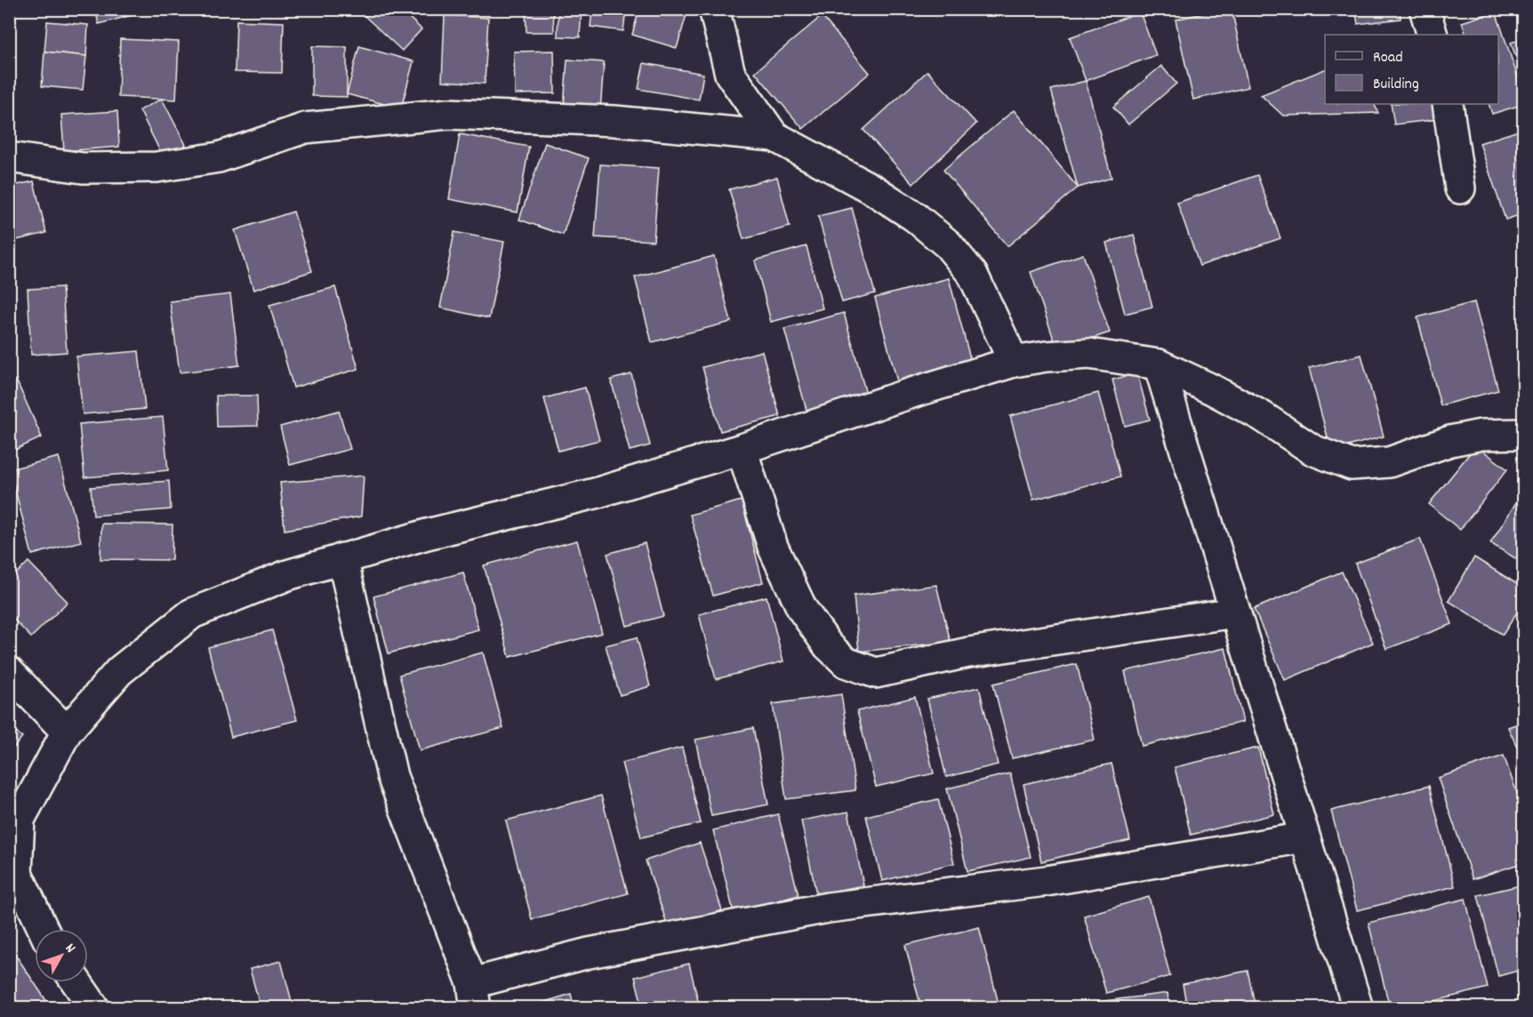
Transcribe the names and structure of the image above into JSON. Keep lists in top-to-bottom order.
{
  "legend": ["Road", "Building"],
  "north": "top right"
}
